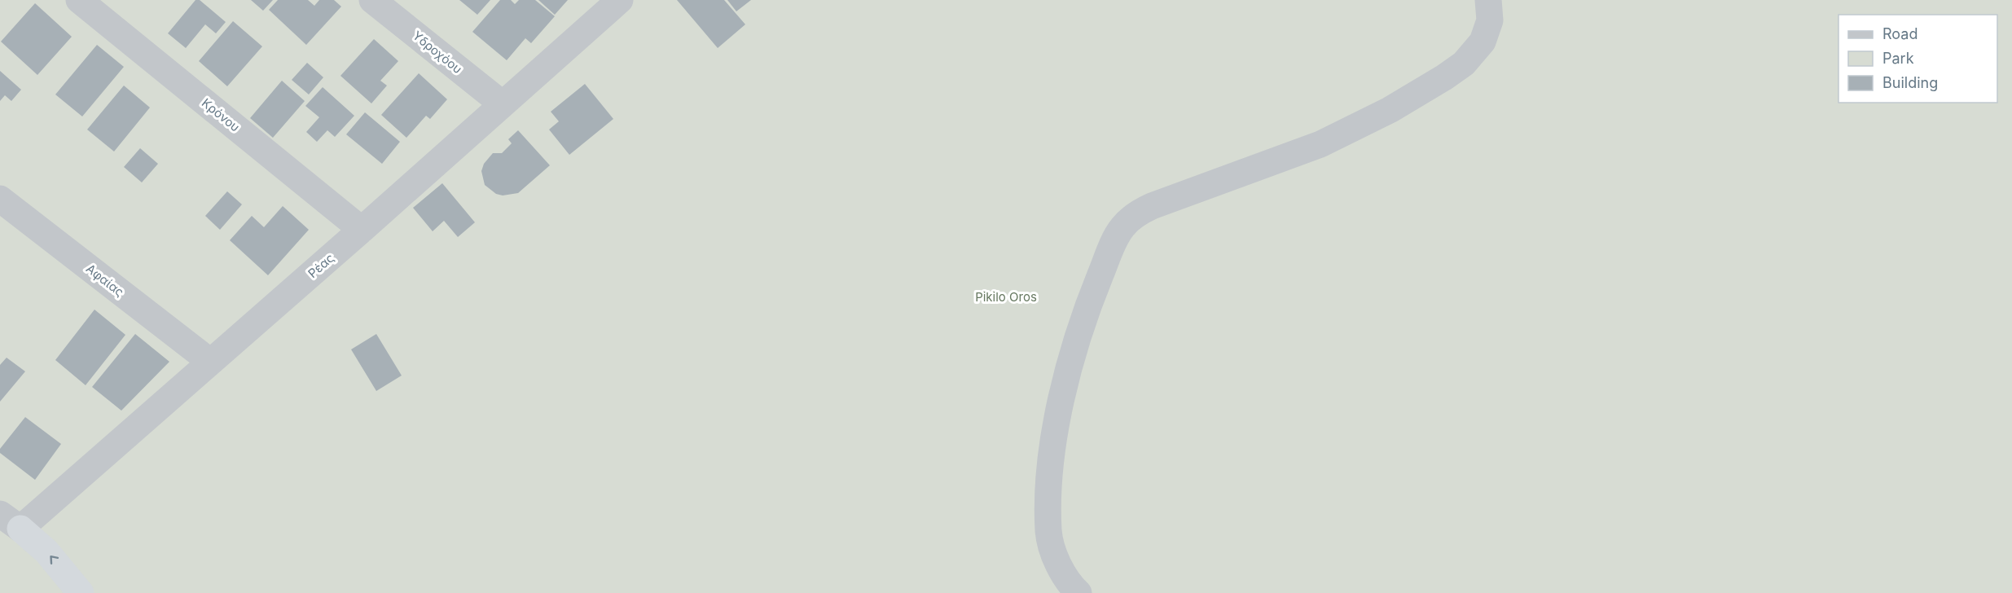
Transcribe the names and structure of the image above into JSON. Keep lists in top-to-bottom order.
{
  "streets": {
    "street": [
      "Υδροχόου",
      "Κρόνου",
      "Ρέας",
      "Αφαίας"
    ]
  },
  "crossings": [
    ["Υδροχόου", "Ρέας"],
    ["Κρόνου", "Ρέας"],
    ["Ρέας", "Αφαίας"]
  ],
  "parks": ["Pikilo Oros"],
  "legend": ["Road", "Park", "Building"]
}
